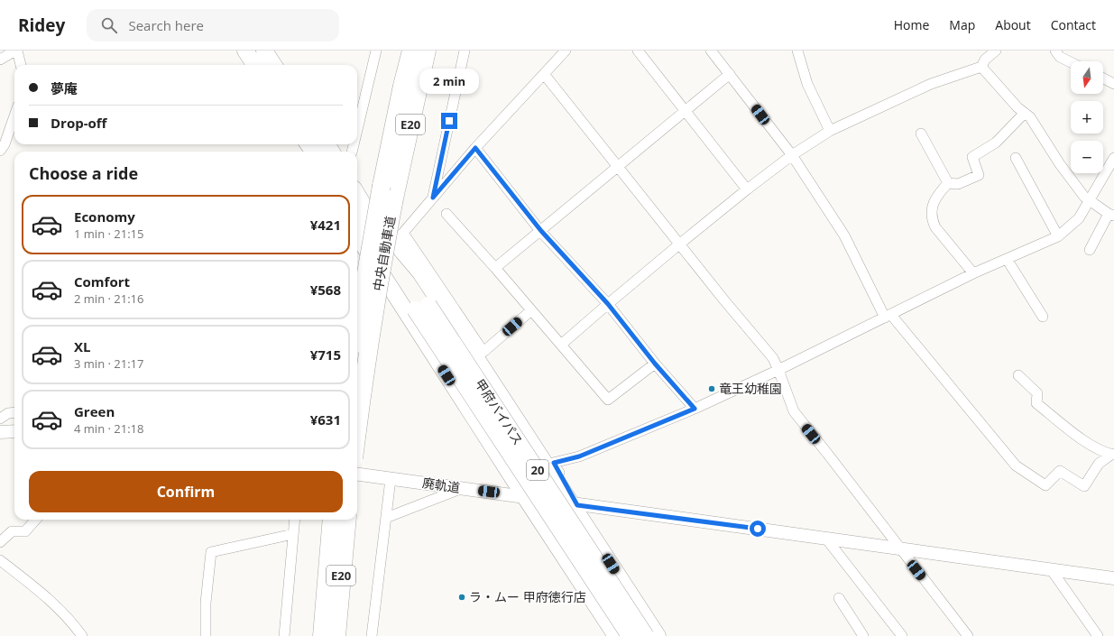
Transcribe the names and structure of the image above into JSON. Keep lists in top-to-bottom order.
{
  "streets": {
    "highway": [
      "E20",
      "中央自動車道",
      "甲府バイパス",
      "20"
    ],
    "street": ["廃軌道"]
  },
  "places": ["竜王幼稚園", "ラ・ムー 甲府徳行店"],
  "north": "bottom",
  "page": {
    "header": "Ridey",
    "search": "Search here",
    "nav": [
      "Home",
      "Map",
      "About",
      "Contact"
    ],
    "map_buttons": ["+", "−"],
    "banner": ["夢庵", "Drop-off"],
    "bubble": "2 min",
    "heading": "Choose a ride",
    "list": [
      {
        "name": "Economy",
        "note": "1 min · 21:15",
        "value": "¥421"
      },
      {
        "name": "Comfort",
        "note": "2 min · 21:16",
        "value": "¥568"
      },
      {
        "name": "XL",
        "note": "3 min · 21:17",
        "value": "¥715"
      },
      {
        "name": "Green",
        "note": "4 min · 21:18",
        "value": "¥631"
      }
    ],
    "buttons": "Confirm"
  }
}
